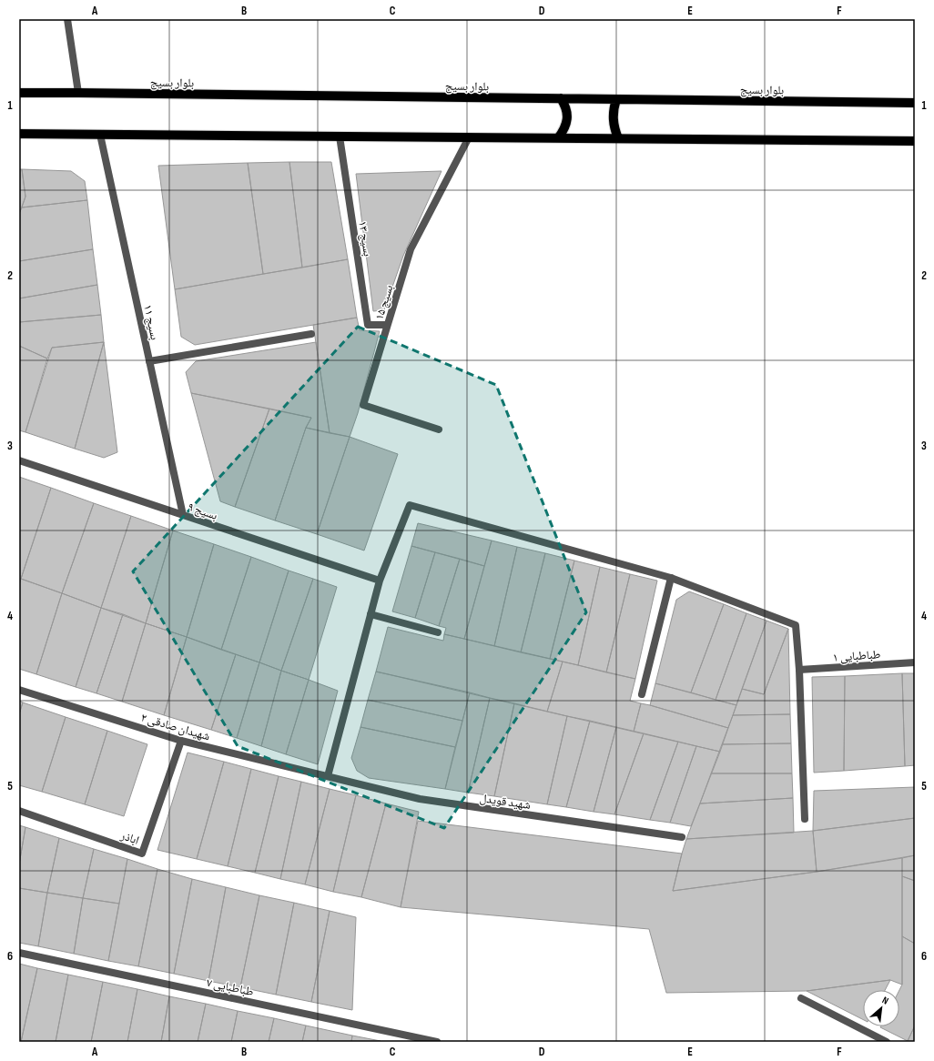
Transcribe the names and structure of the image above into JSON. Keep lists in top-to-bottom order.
{
  "streets": {
    "main road": ["بلوار بسیج"],
    "street": [
      "بسیج ۱۳",
      "بسیج ۱۵",
      "بسیج ۱۱",
      "بسیج ۹",
      "طباطبایی ۱",
      "شهیدان صادقی ۲",
      "شهید قویدل",
      "اباذر",
      "طباطبایی ۷"
    ]
  },
  "crossings": [
    ["بسیج ۱۳", "بسیج ۱۵"],
    ["بسیج ۱۱", "بسیج ۹"],
    ["شهیدان صادقی ۲", "شهید قویدل"],
    ["شهیدان صادقی ۲", "اباذر"]
  ],
  "north": "top right",
  "grid": {
    "columns": [
      "A",
      "B",
      "C",
      "D",
      "E",
      "F"
    ],
    "rows": [
      "1",
      "2",
      "3",
      "4",
      "5",
      "6"
    ]
  }
}
